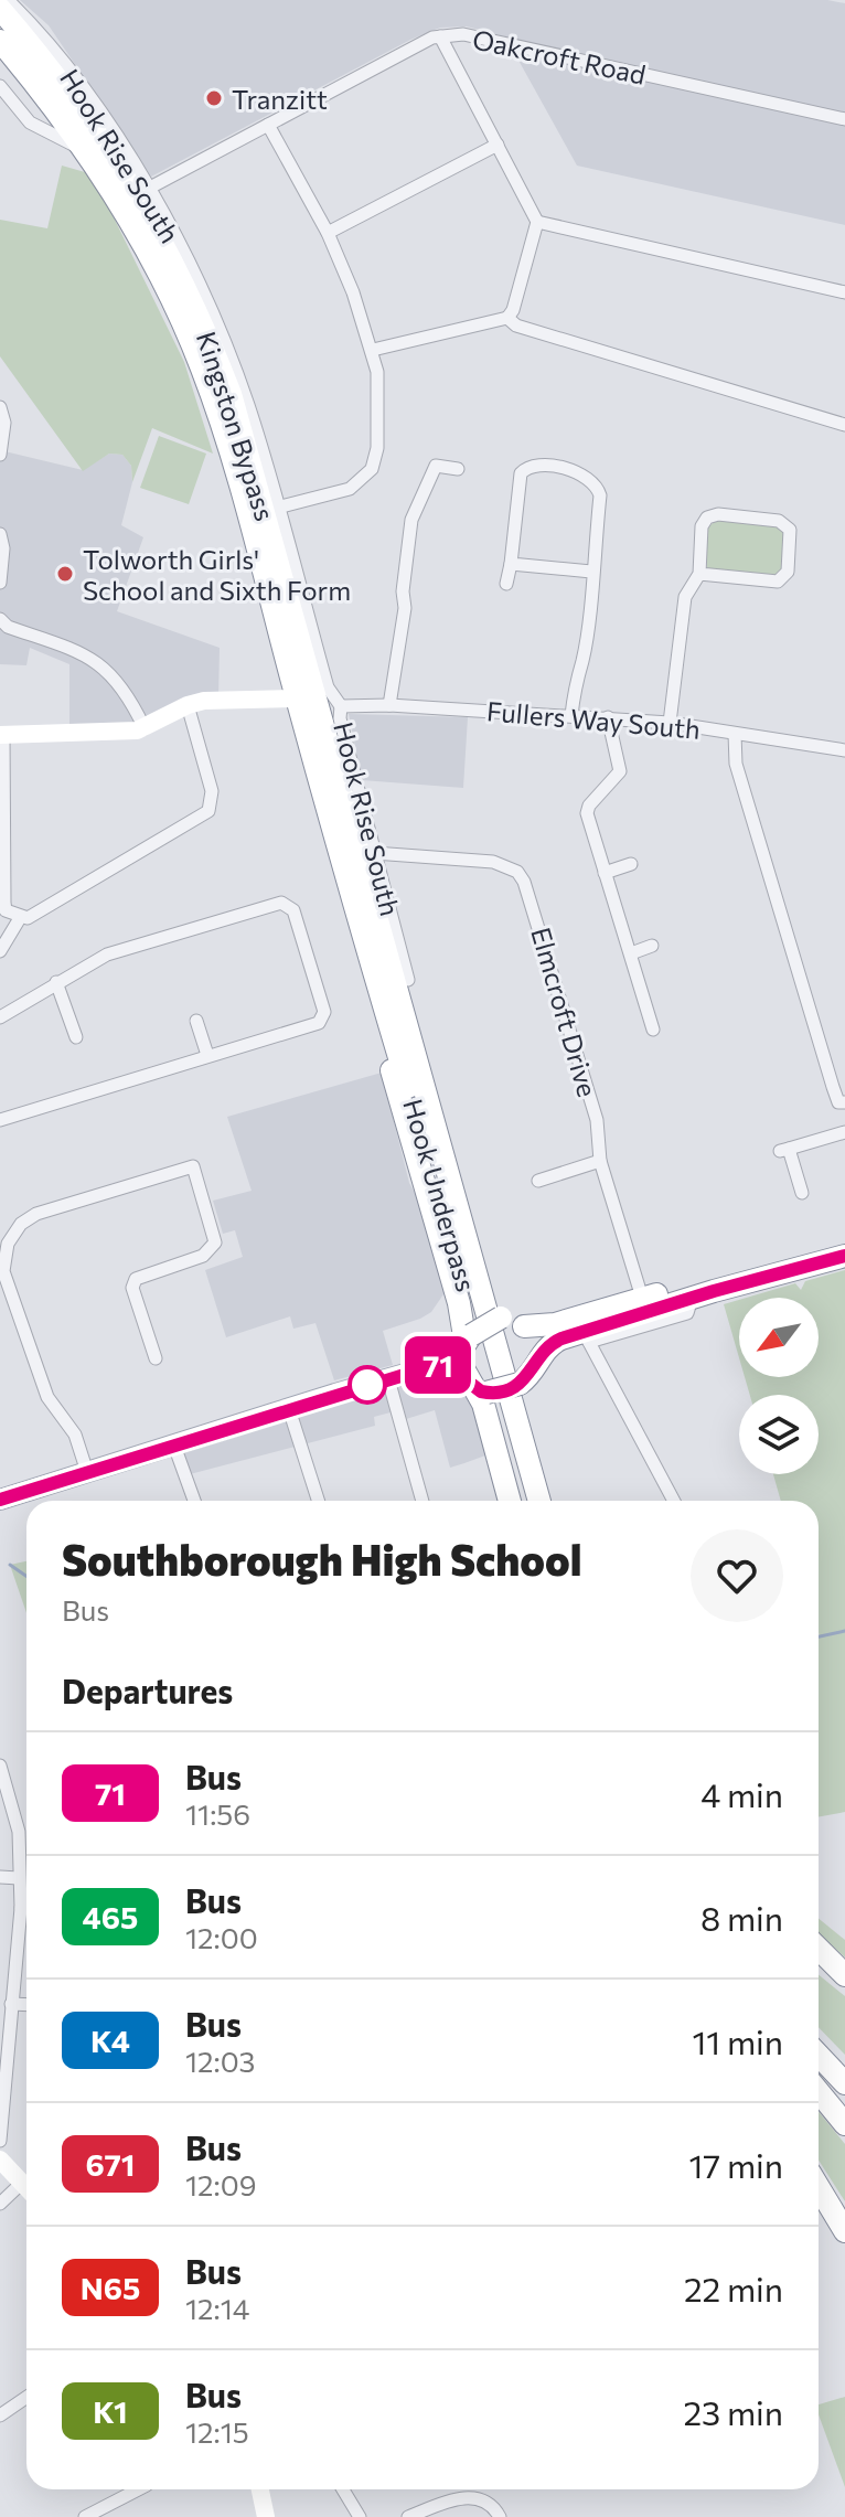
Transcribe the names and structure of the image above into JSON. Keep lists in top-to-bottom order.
{
  "streets": {
    "highway": ["Kingston Bypass", "Hook Underpass"],
    "street": [
      "Oakcroft Road",
      "Hook Rise South",
      "Fullers Way South",
      "Elmcroft Drive"
    ]
  },
  "crossings": [
    ["Oakcroft Road", "Hook Rise South"],
    ["Hook Rise South", "Fullers Way South"],
    ["Hook Rise South", "Elmcroft Drive"],
    ["Kingston Bypass", "Hook Underpass"]
  ],
  "places": ["Tranzitt", "Tolworth Girls' School and Sixth Form"],
  "lines": ["bus line 71"],
  "north": "bottom left",
  "page": {
    "on_map": "71",
    "heading": [
      ["Southborough High School", "Bus"],
      "Departures"
    ],
    "list": [
      {
        "mark": "71",
        "name": "Bus",
        "note": "11:56",
        "value": "4 min"
      },
      {
        "mark": "465",
        "name": "Bus",
        "note": "12:00",
        "value": "8 min"
      },
      {
        "mark": "K4",
        "name": "Bus",
        "note": "12:03",
        "value": "11 min"
      },
      {
        "mark": "671",
        "name": "Bus",
        "note": "12:09",
        "value": "17 min"
      },
      {
        "mark": "N65",
        "name": "Bus",
        "note": "12:14",
        "value": "22 min"
      },
      {
        "mark": "K1",
        "name": "Bus",
        "note": "12:15",
        "value": "23 min"
      }
    ]
  }
}
